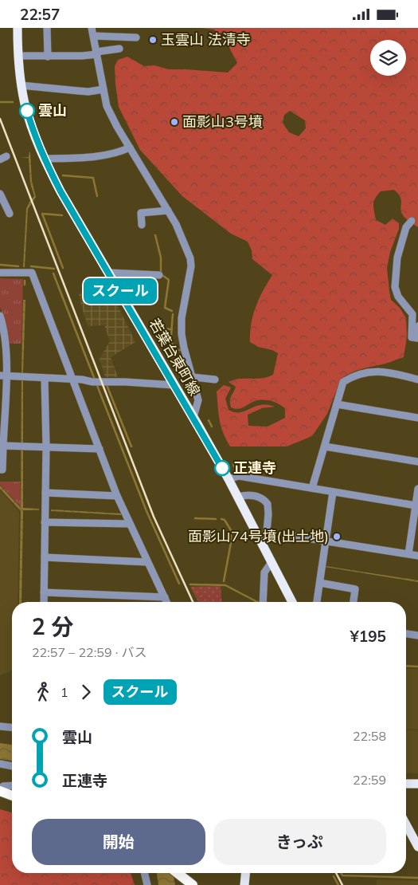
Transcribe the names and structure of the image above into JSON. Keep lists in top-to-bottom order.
{
  "streets": {
    "main road": ["若葉台東町線"]
  },
  "places": [
    "玉雲山 法清寺",
    "雲山",
    "面影山3号墳",
    "正連寺",
    "面影山74号墳(出土地)"
  ],
  "lines": ["bus line スクール"],
  "page": {
    "status": "22:57",
    "on_map": "スクール",
    "heading": ["2 分", "22:57 – 22:59 · バス", "¥195"],
    "legs": ["1", "スクール"],
    "list": [
      {
        "name": "雲山",
        "value": "22:58"
      },
      {
        "name": "正連寺",
        "value": "22:59"
      }
    ],
    "buttons": ["開始", "きっぷ"]
  }
}
